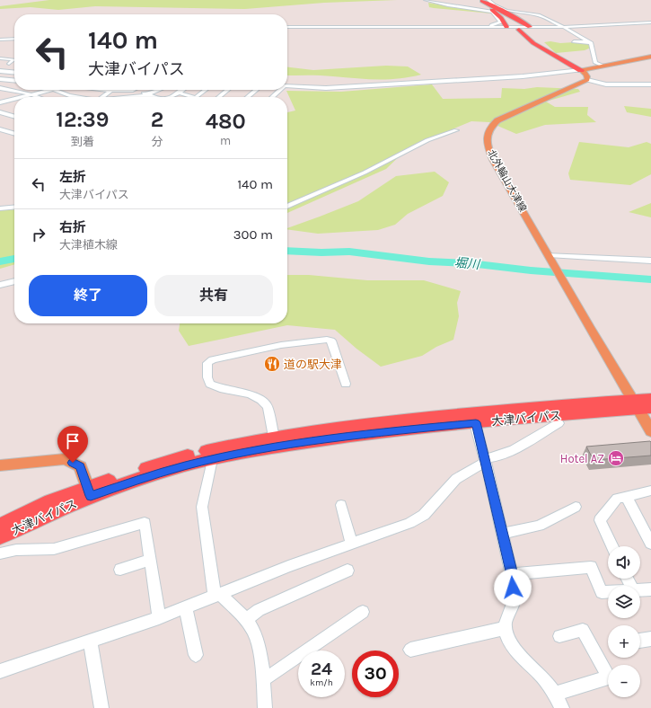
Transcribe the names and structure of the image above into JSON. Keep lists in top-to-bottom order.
{
  "streets": {
    "highway": ["大津バイパス"],
    "main road": ["北外輪山大津線"]
  },
  "crossings": [
    ["北外輪山大津線", "大津バイパス"]
  ],
  "water": ["堀川"],
  "places": {
    "restaurant": ["道の駅大津"],
    "hotel": ["Hotel AZ"]
  },
  "page": {
    "turn": ["140 m", "大津バイパス"],
    "eta": [
      "12:39",
      "到着",
      "2",
      "分",
      "480",
      "m"
    ],
    "list": [
      {
        "name": "左折",
        "note": "大津バイパス",
        "value": "140 m"
      },
      {
        "name": "右折",
        "note": "大津植木線",
        "value": "300 m"
      }
    ],
    "buttons": ["終了", "共有"],
    "map_buttons": ["+", "−"],
    "speed": "24 km/h",
    "limit": "30"
  }
}
